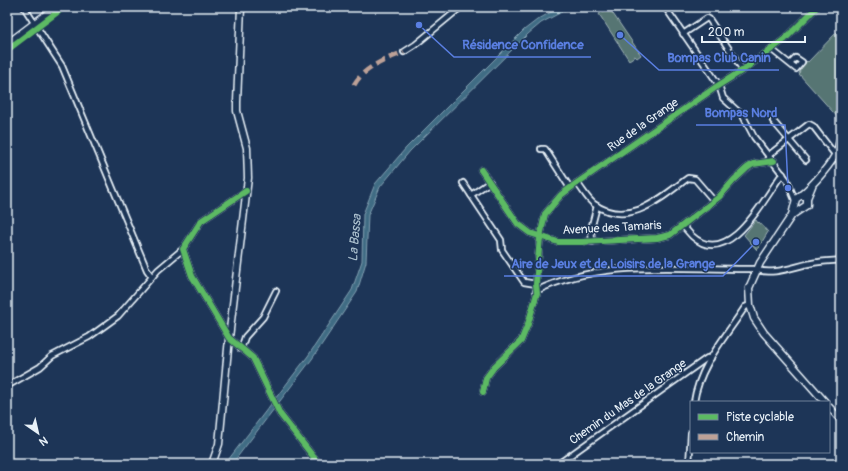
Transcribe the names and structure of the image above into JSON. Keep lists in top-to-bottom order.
{
  "streets": {
    "street": ["Rue de la Grange", "Avenue des Tamaris", "Chemin du Mas de la Grange"]
  },
  "crossings": [
    ["Rue de la Grange", "Avenue des Tamaris"]
  ],
  "water": ["La Bassa"],
  "places": [
    "Résidence Confidence",
    "Bompas Club Canin",
    "Bompas Nord",
    "Aire de Jeux et de Loisirs de la Grange"
  ],
  "legend": ["Piste cyclable", "Chemin"],
  "scale_bar": "200 m",
  "north": "bottom right"
}
